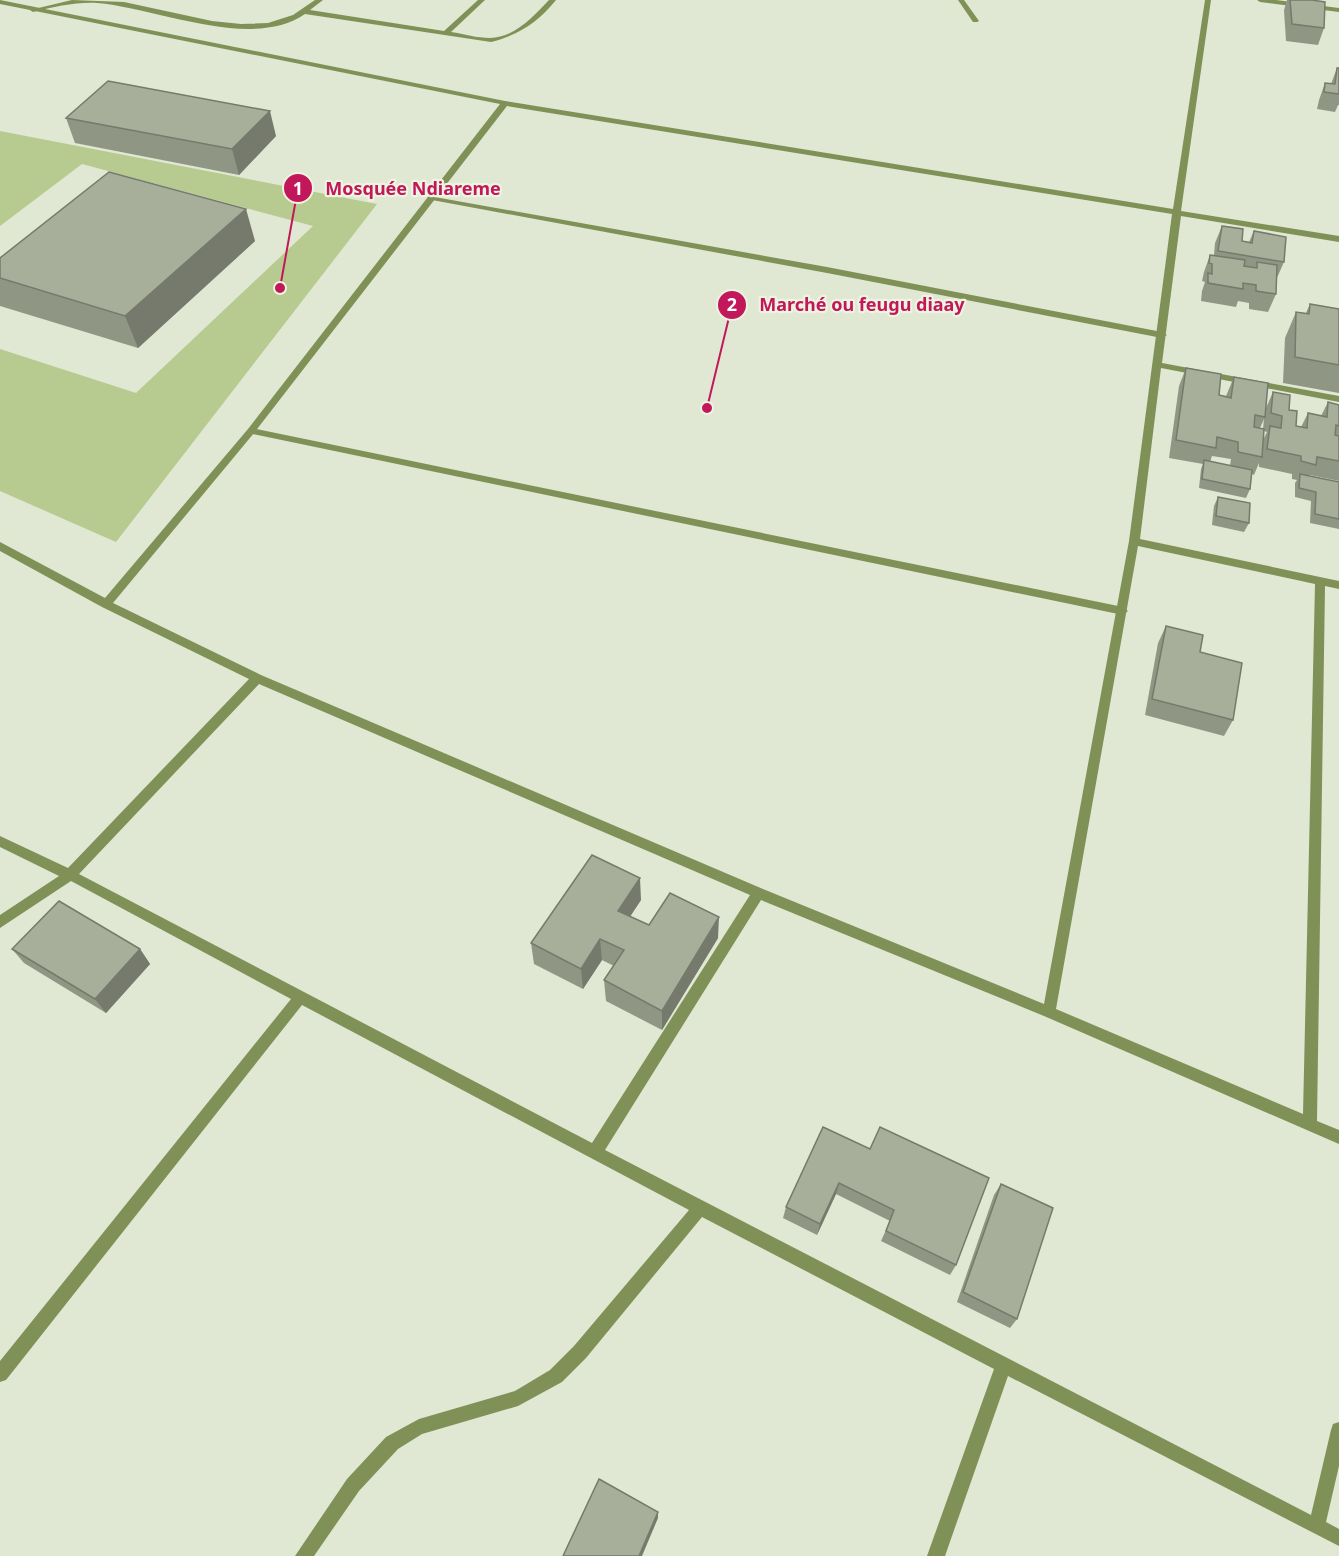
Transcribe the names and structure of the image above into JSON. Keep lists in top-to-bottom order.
{
  "places": ["Mosquée Ndiareme", "Marché ou feugu diaay"]
}
